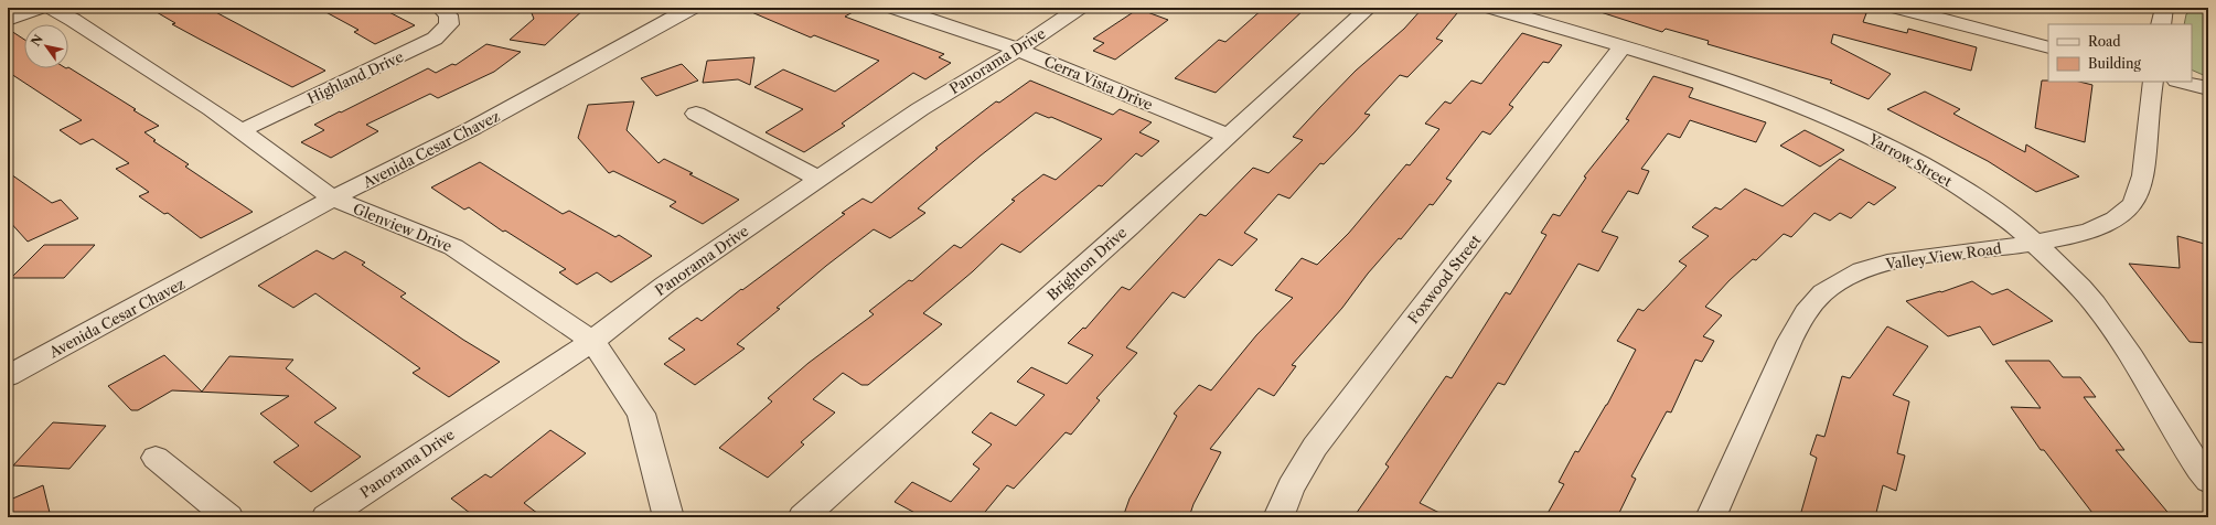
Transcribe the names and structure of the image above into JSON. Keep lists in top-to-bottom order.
{
  "streets": {
    "street": [
      "Panorama Drive",
      "Highland Drive",
      "Cerra Vista Drive",
      "Avenida Cesar Chavez",
      "Yarrow Street",
      "Glenview Drive",
      "Valley View Road",
      "Brighton Drive",
      "Foxwood Street"
    ]
  },
  "crossings": [
    ["Panorama Drive", "Cerra Vista Drive"],
    ["Panorama Drive", "Glenview Drive"],
    ["Highland Drive", "Glenview Drive"],
    ["Cerra Vista Drive", "Brighton Drive"],
    ["Avenida Cesar Chavez", "Glenview Drive"],
    ["Yarrow Street", "Valley View Road"],
    ["Yarrow Street", "Foxwood Street"]
  ],
  "legend": ["Road", "Building"],
  "north": "top left"
}
